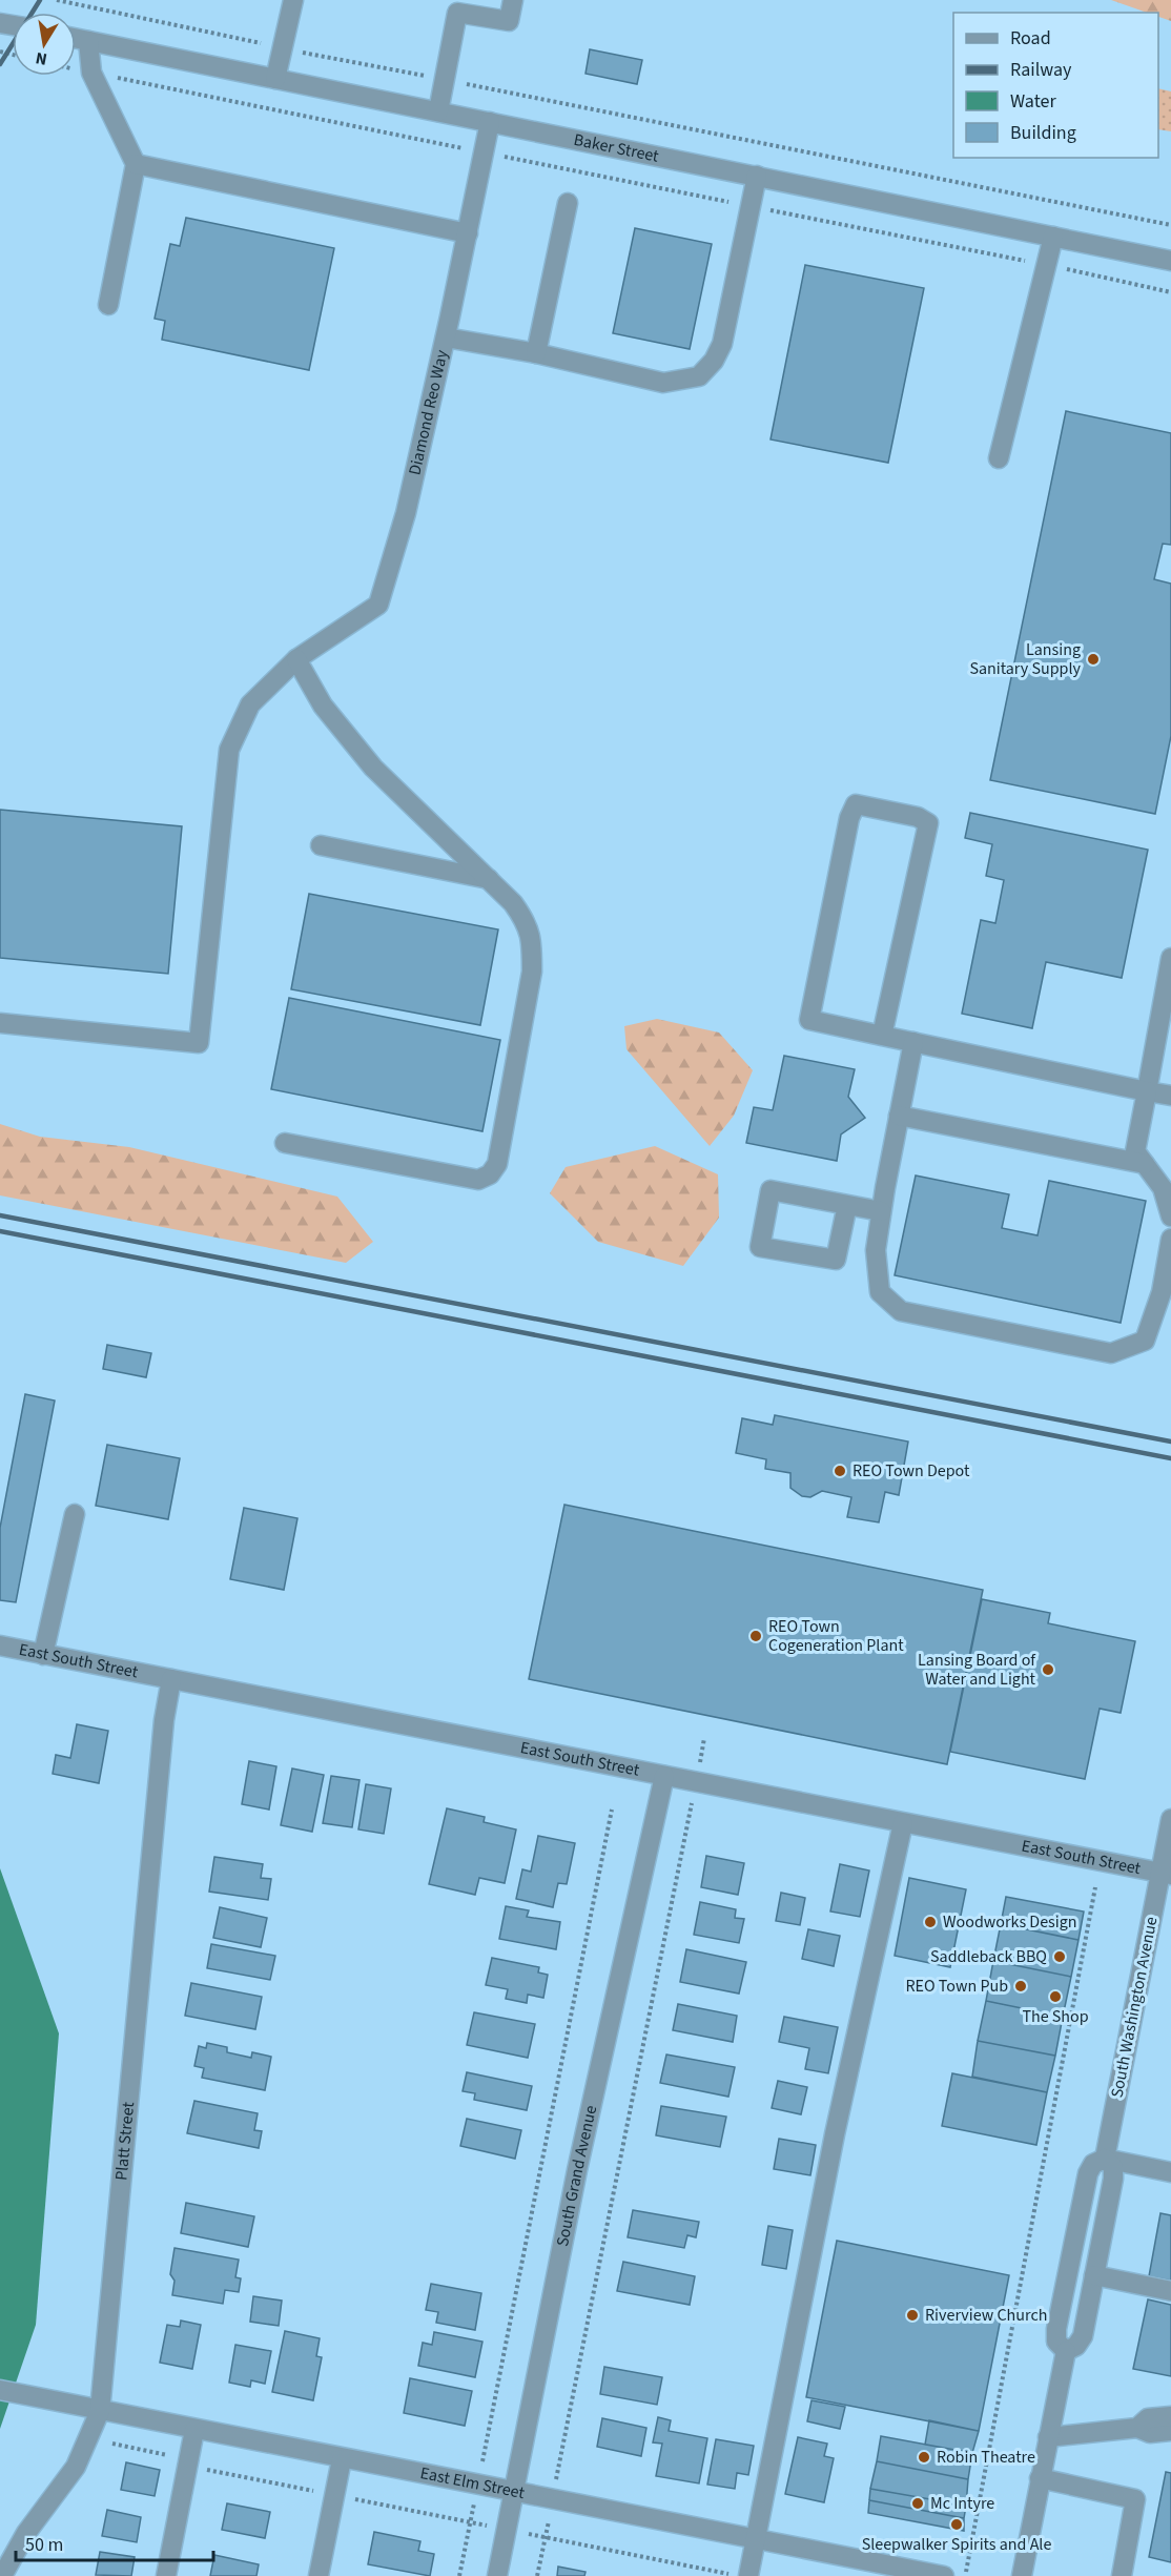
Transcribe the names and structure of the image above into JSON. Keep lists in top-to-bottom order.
{
  "streets": {
    "street": [
      "Baker Street",
      "Diamond Reo Way",
      "East South Street",
      "South Washington Avenue",
      "Platt Street",
      "South Grand Avenue",
      "East Elm Street"
    ]
  },
  "crossings": [
    ["Baker Street", "Diamond Reo Way"],
    ["East South Street", "South Washington Avenue"],
    ["East South Street", "Platt Street"],
    ["East South Street", "South Grand Avenue"],
    ["Platt Street", "East Elm Street"],
    ["South Grand Avenue", "East Elm Street"]
  ],
  "places": [
    "Lansing Sanitary Supply",
    "REO Town Depot",
    "REO Town Cogeneration Plant",
    "Lansing Board of Water and Light",
    "Woodworks Design",
    "Saddleback BBQ",
    "REO Town Pub",
    "The Shop",
    "Riverview Church",
    "Robin Theatre",
    "Mc Intyre",
    "Sleepwalker Spirits and Ale"
  ],
  "legend": [
    "Road",
    "Railway",
    "Water",
    "Building"
  ],
  "scale_bar": "50 m",
  "north": "bottom"
}
